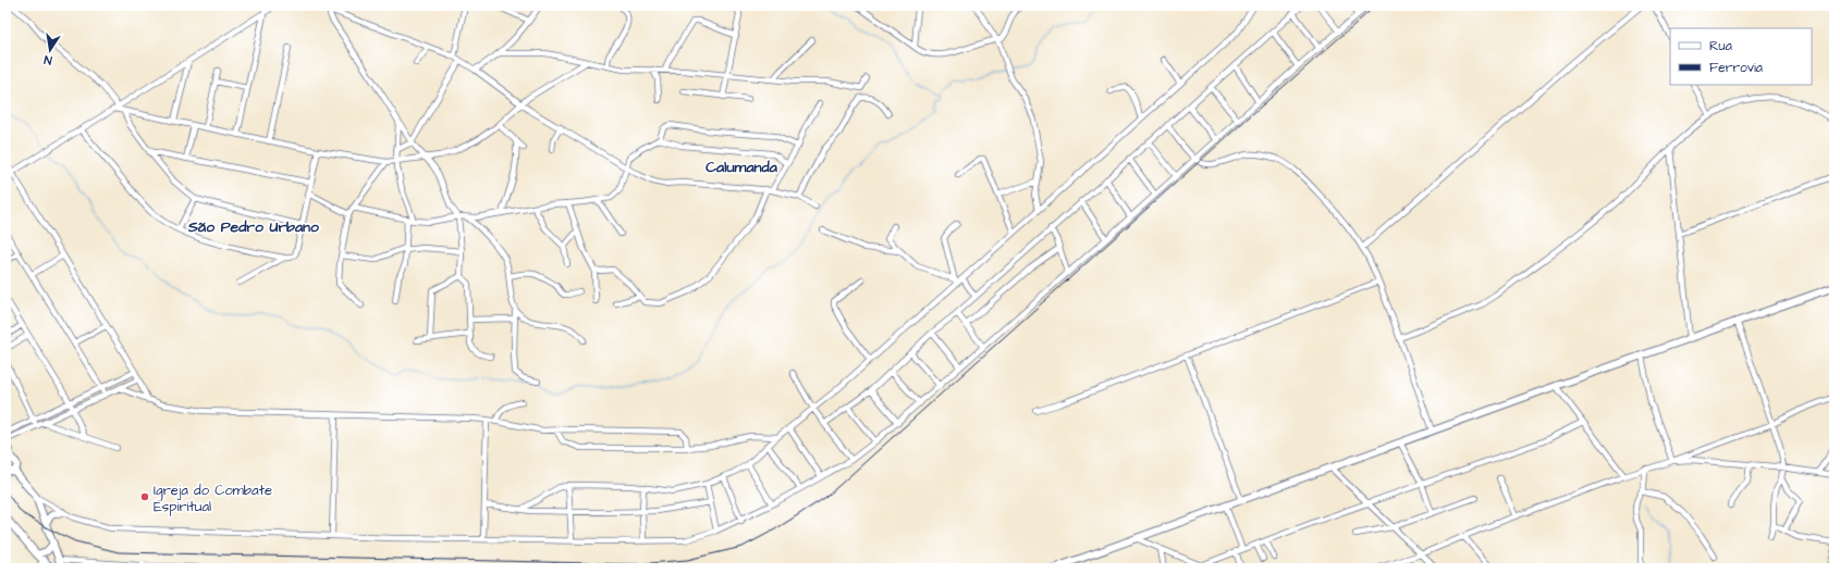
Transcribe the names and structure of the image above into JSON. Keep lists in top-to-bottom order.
{
  "districts": ["Calumanda", "São Pedro Urbano"],
  "places": ["Igreja do Combate Espiritual"],
  "legend": ["Rua", "Ferrovia"],
  "north": "bottom"
}
